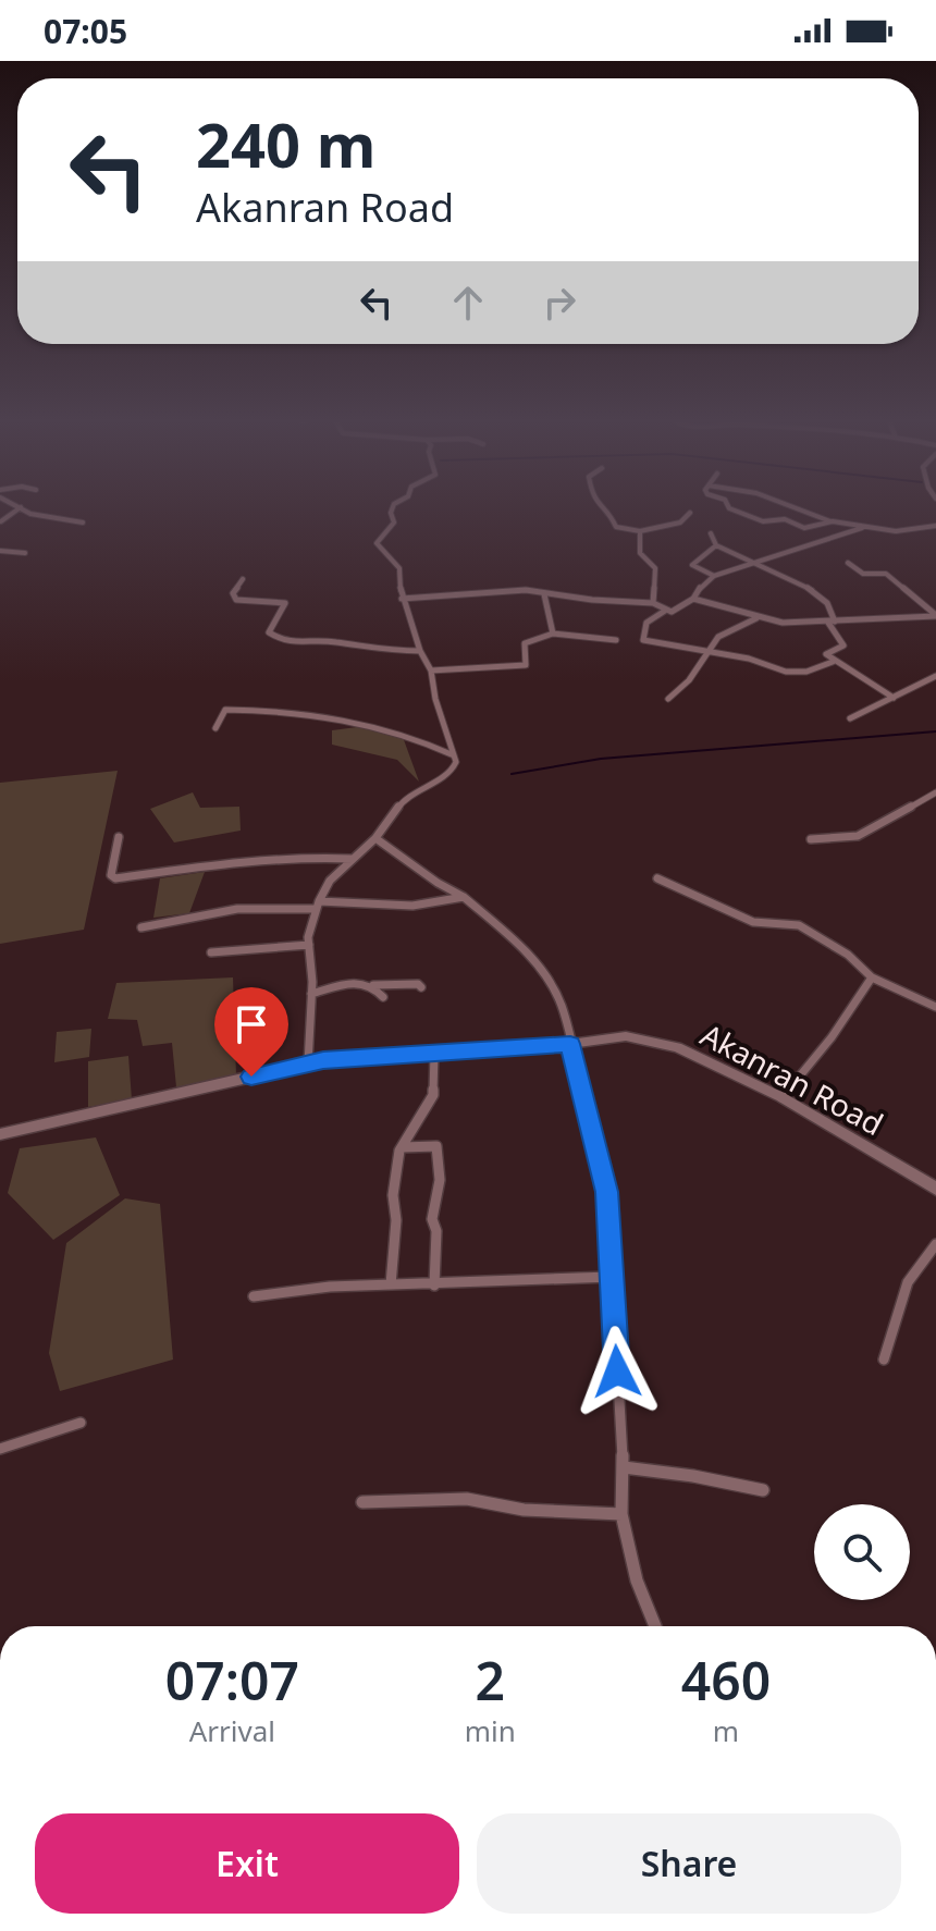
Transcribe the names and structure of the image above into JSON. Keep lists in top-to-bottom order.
{
  "streets": {
    "main road": ["Akanran Road"]
  },
  "page": {
    "status": "07:05",
    "turn": ["240 m", "Akanran Road"],
    "eta": [
      "07:07",
      "Arrival",
      "2",
      "min",
      "460",
      "m"
    ],
    "buttons": ["Exit", "Share"]
  }
}
